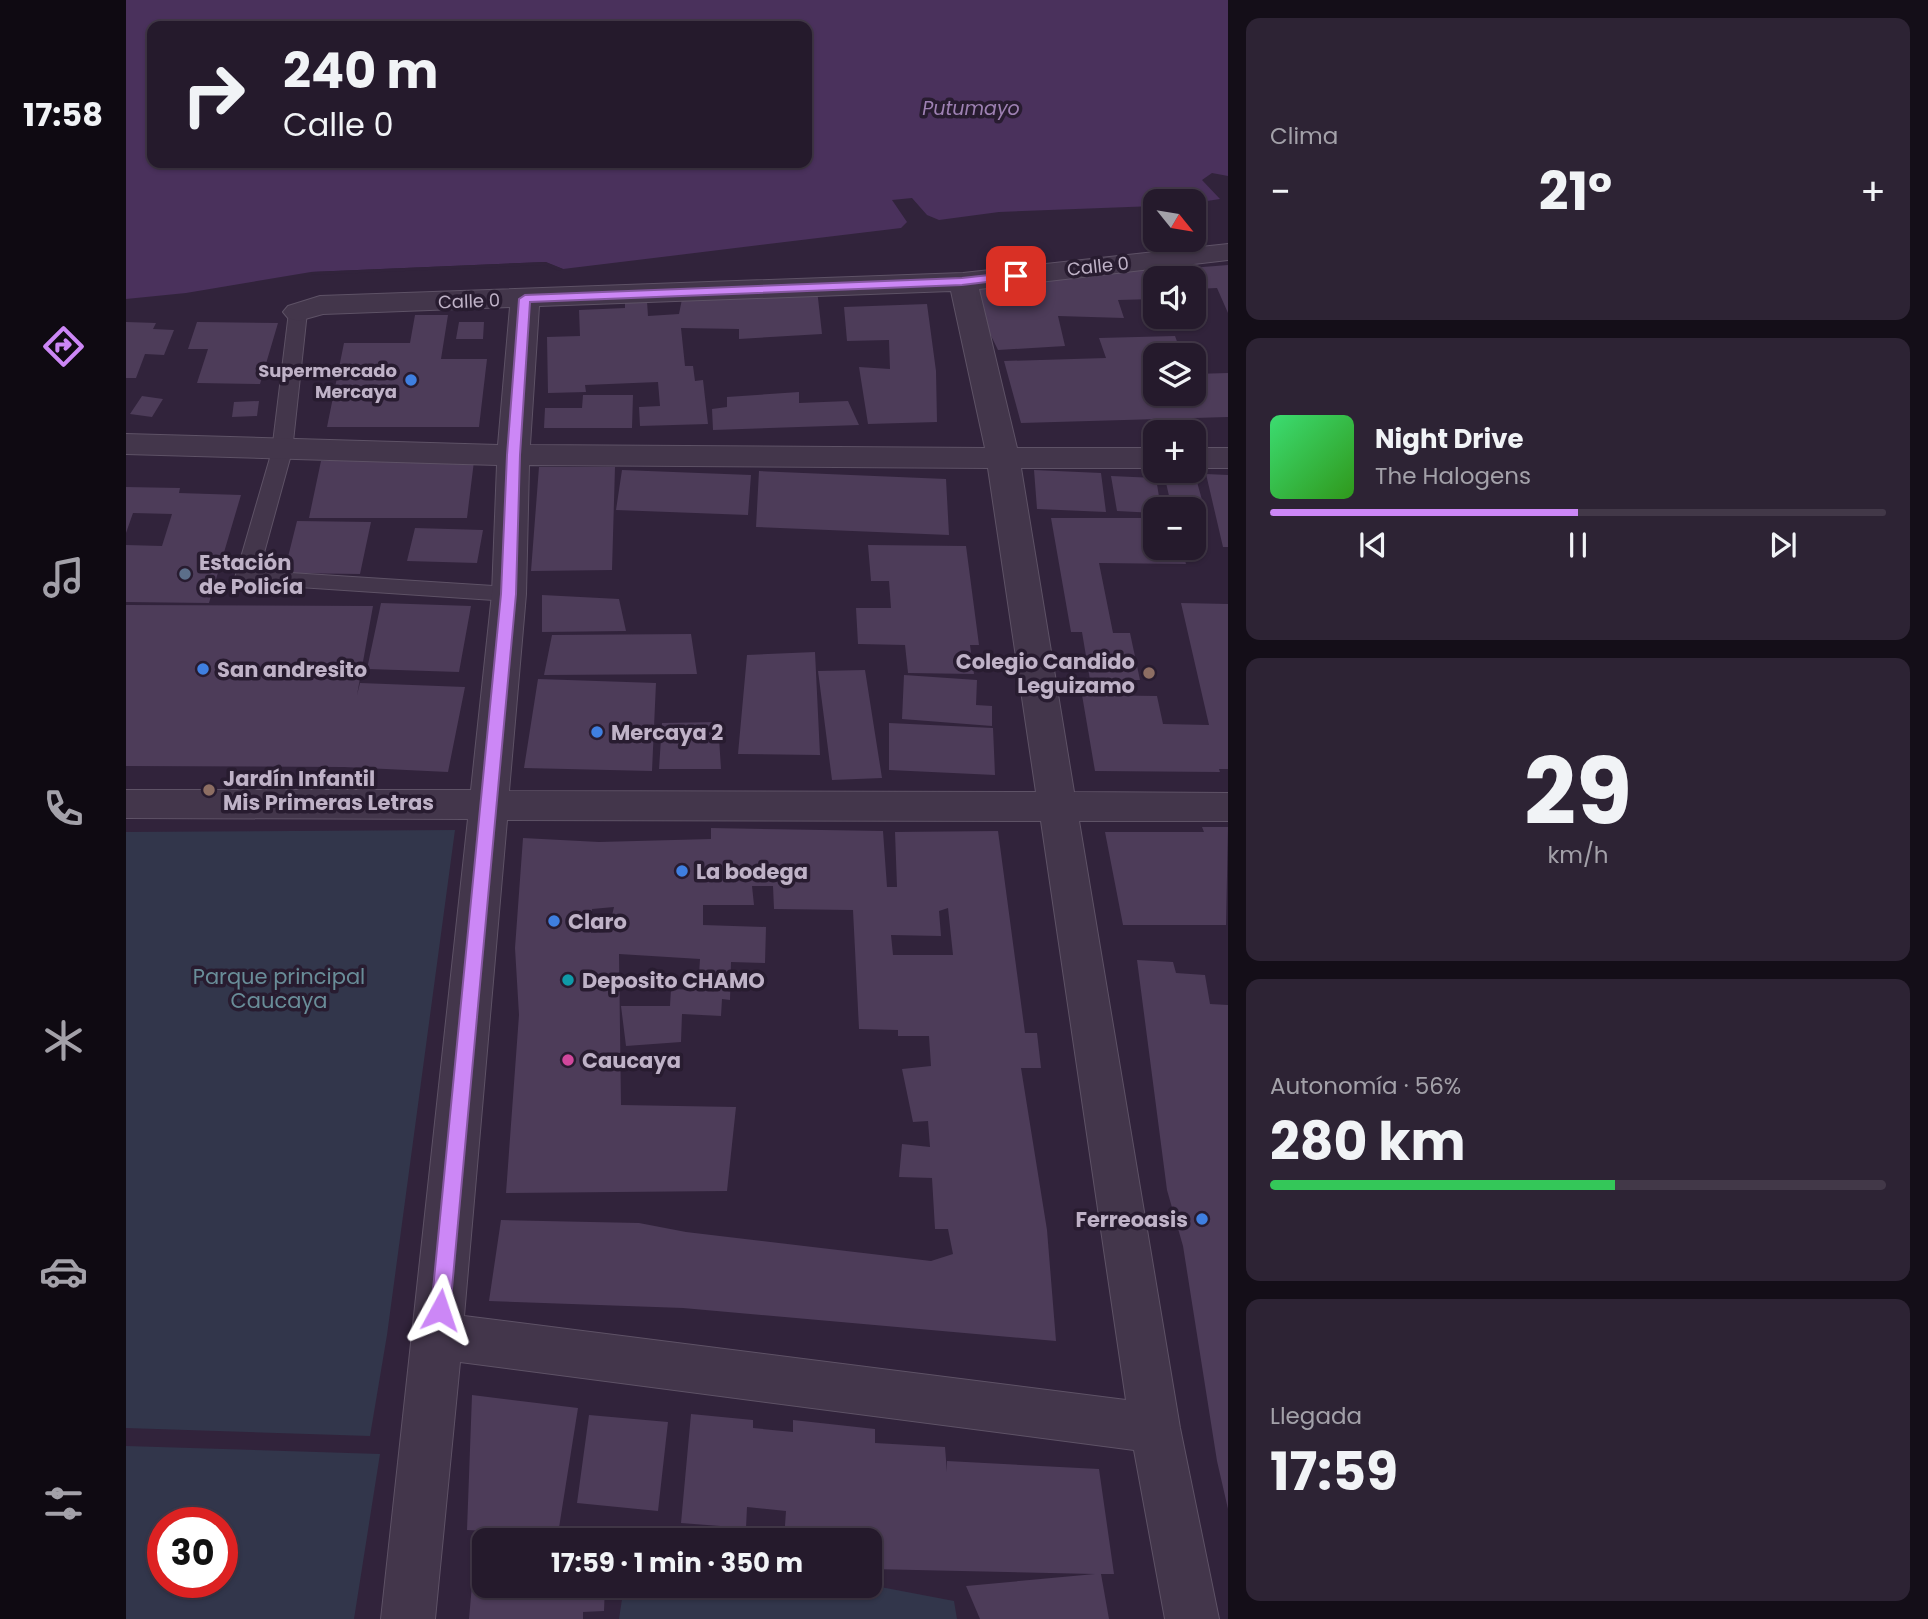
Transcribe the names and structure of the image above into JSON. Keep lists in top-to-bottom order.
{
  "streets": {
    "street": ["Calle 0"]
  },
  "water": ["Putumayo"],
  "parks": ["Parque principal Caucaya"],
  "places": [
    "Supermercado Mercaya",
    "Estación de Policía",
    "San andresito",
    "Colegio Candido Leguizamo",
    "Mercaya 2",
    "Jardín Infantil Mis Primeras Letras",
    "La bodega",
    "Claro",
    "Deposito CHAMO",
    "Caucaya",
    "Ferreoasis"
  ],
  "north": "bottom right",
  "page": {
    "tabs": "17:58",
    "tile": [
      "Clima",
      ["29", "km/h"],
      ["Autonomía · 56%", "280 km"],
      ["Llegada", "17:59"]
    ],
    "turn": ["240 m", "Calle 0"],
    "heat": ["−", "21°", "+"],
    "map_buttons": ["+", "−"],
    "song": ["Night Drive", "The Halogens"],
    "limit": "30",
    "trip": "17:59 · 1 min · 350 m"
  }
}
